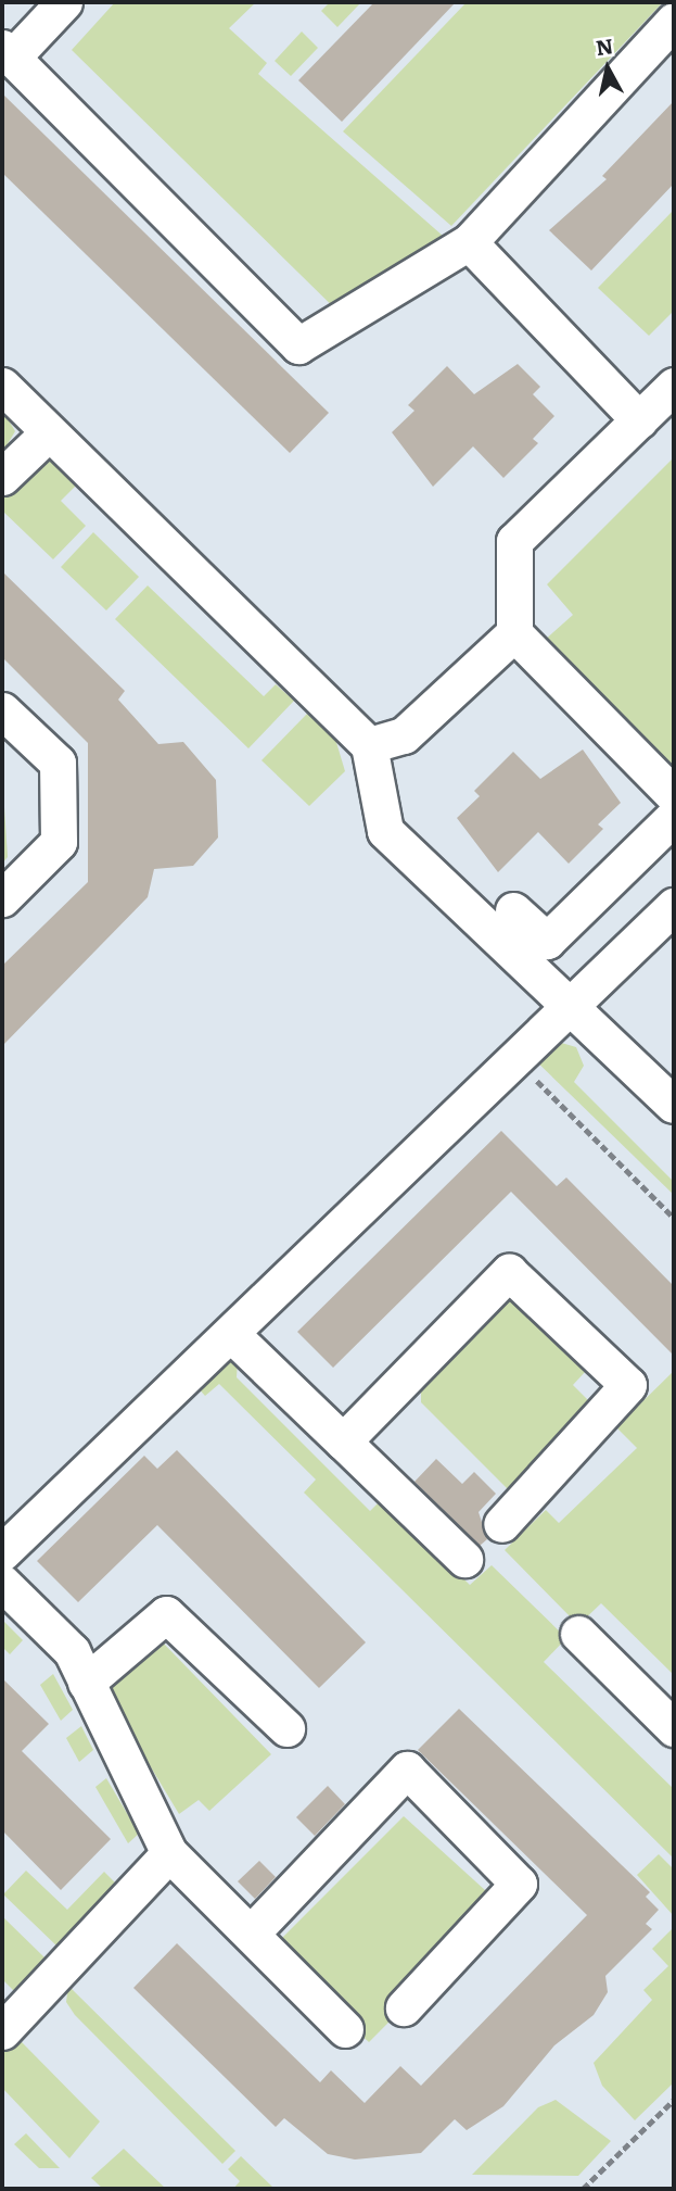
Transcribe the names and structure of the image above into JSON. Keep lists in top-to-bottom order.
{
  "north": "top"
}
